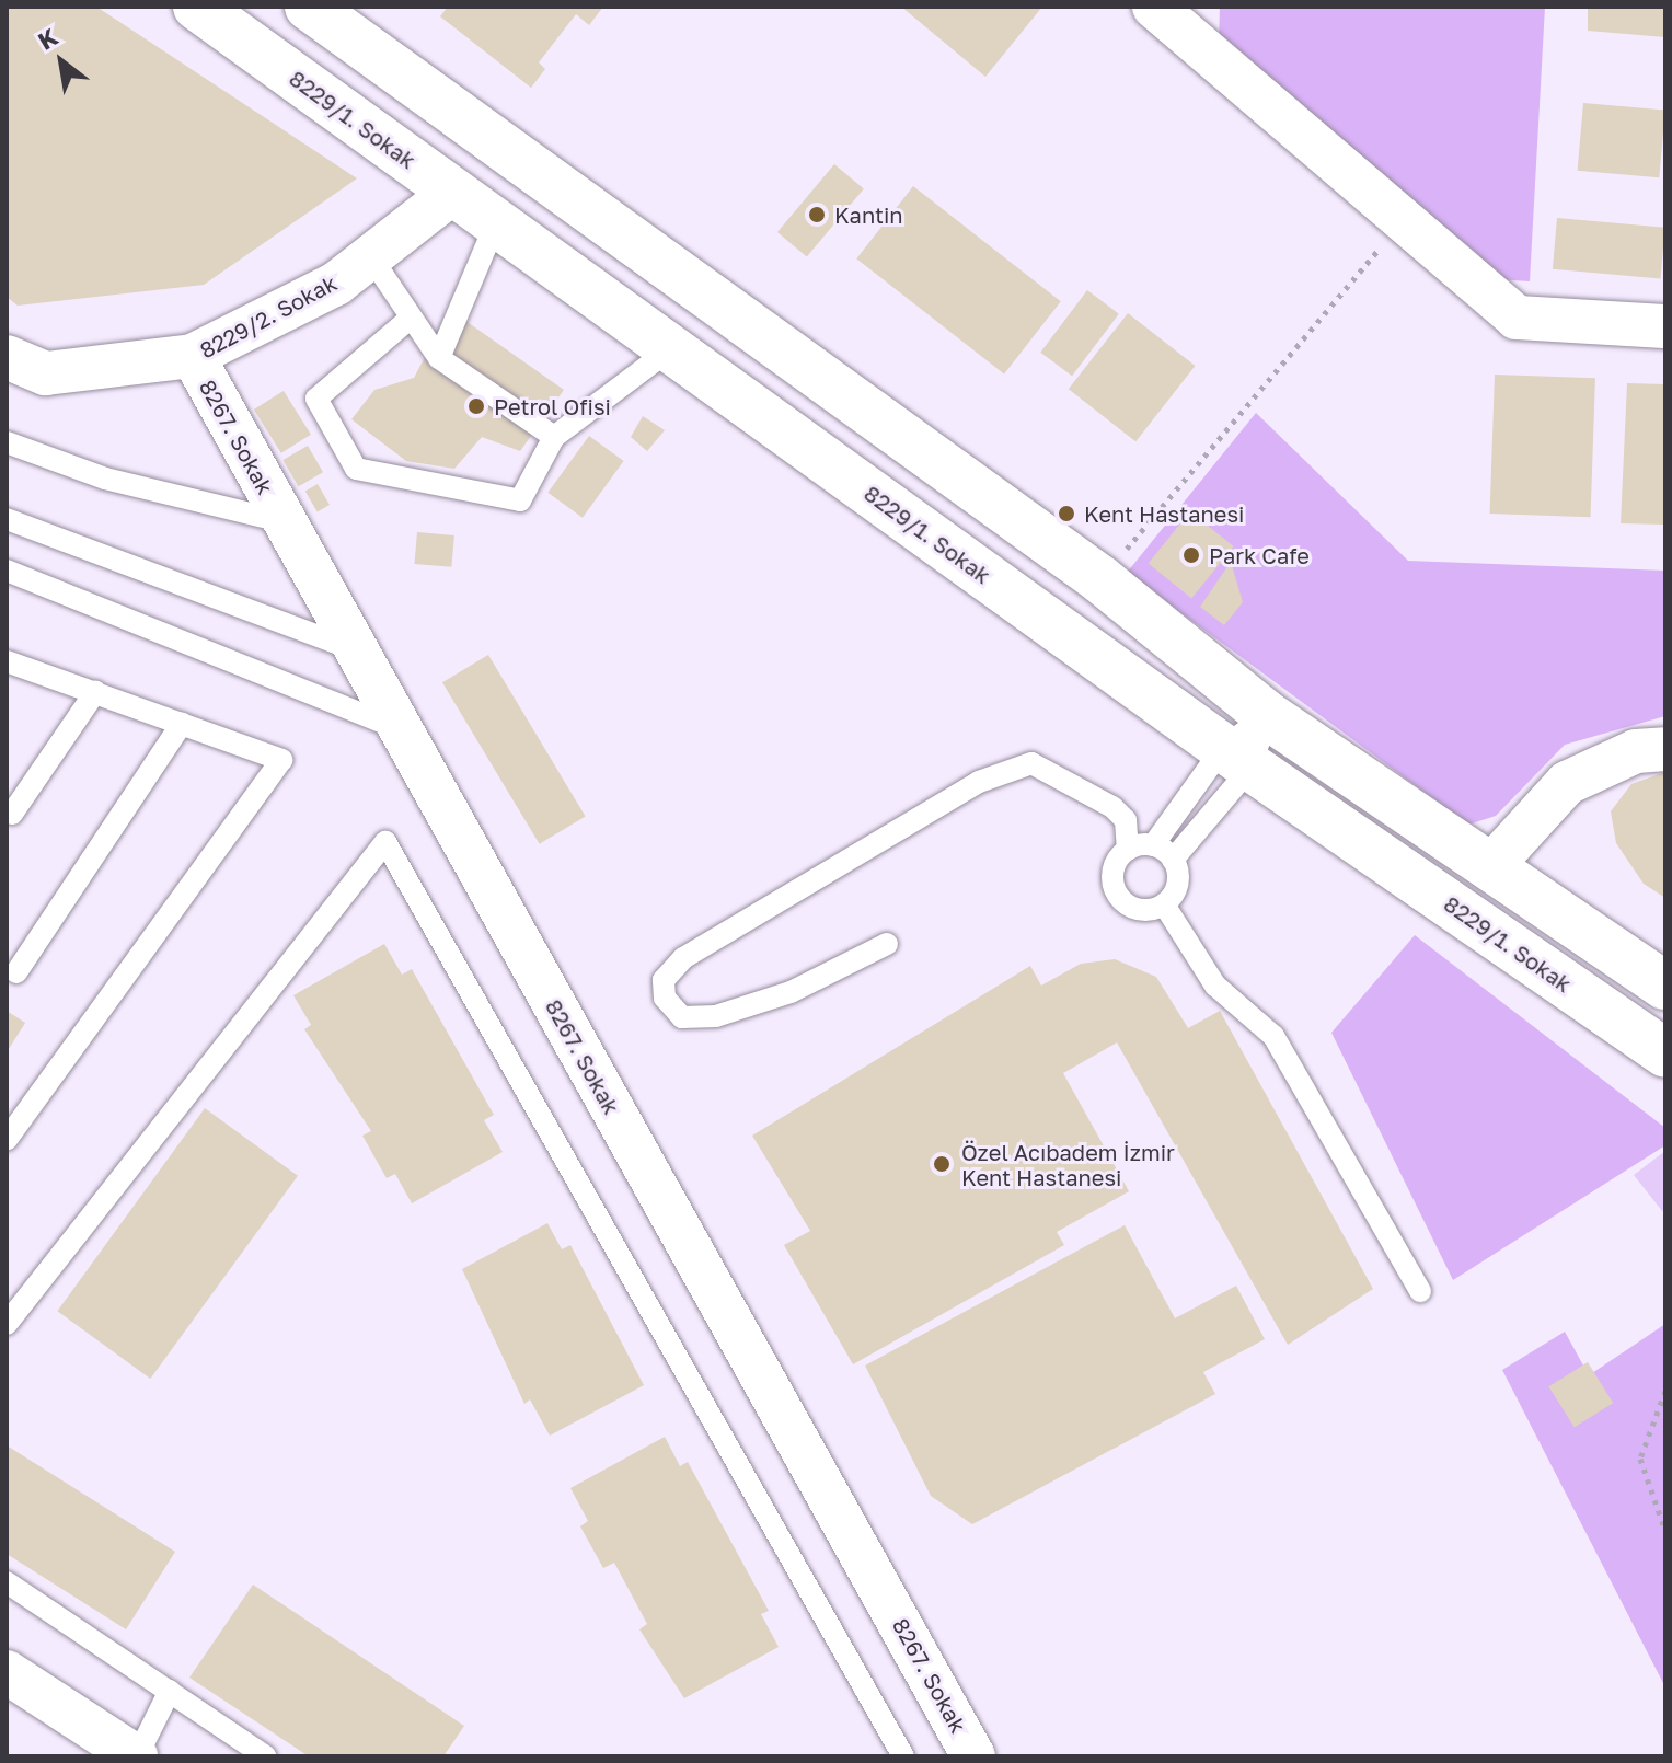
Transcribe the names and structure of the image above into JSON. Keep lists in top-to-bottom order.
{
  "streets": {
    "street": ["8229/1. Sokak", "8229/2. Sokak", "8267. Sokak"]
  },
  "crossings": [
    ["8229/1. Sokak", "8229/2. Sokak"],
    ["8229/2. Sokak", "8267. Sokak"]
  ],
  "places": [
    "Kantin",
    "Petrol Ofisi",
    "Kent Hastanesi",
    "Park Cafe",
    "Özel Acıbadem İzmir Kent Hastanesi"
  ],
  "north": "top left"
}
